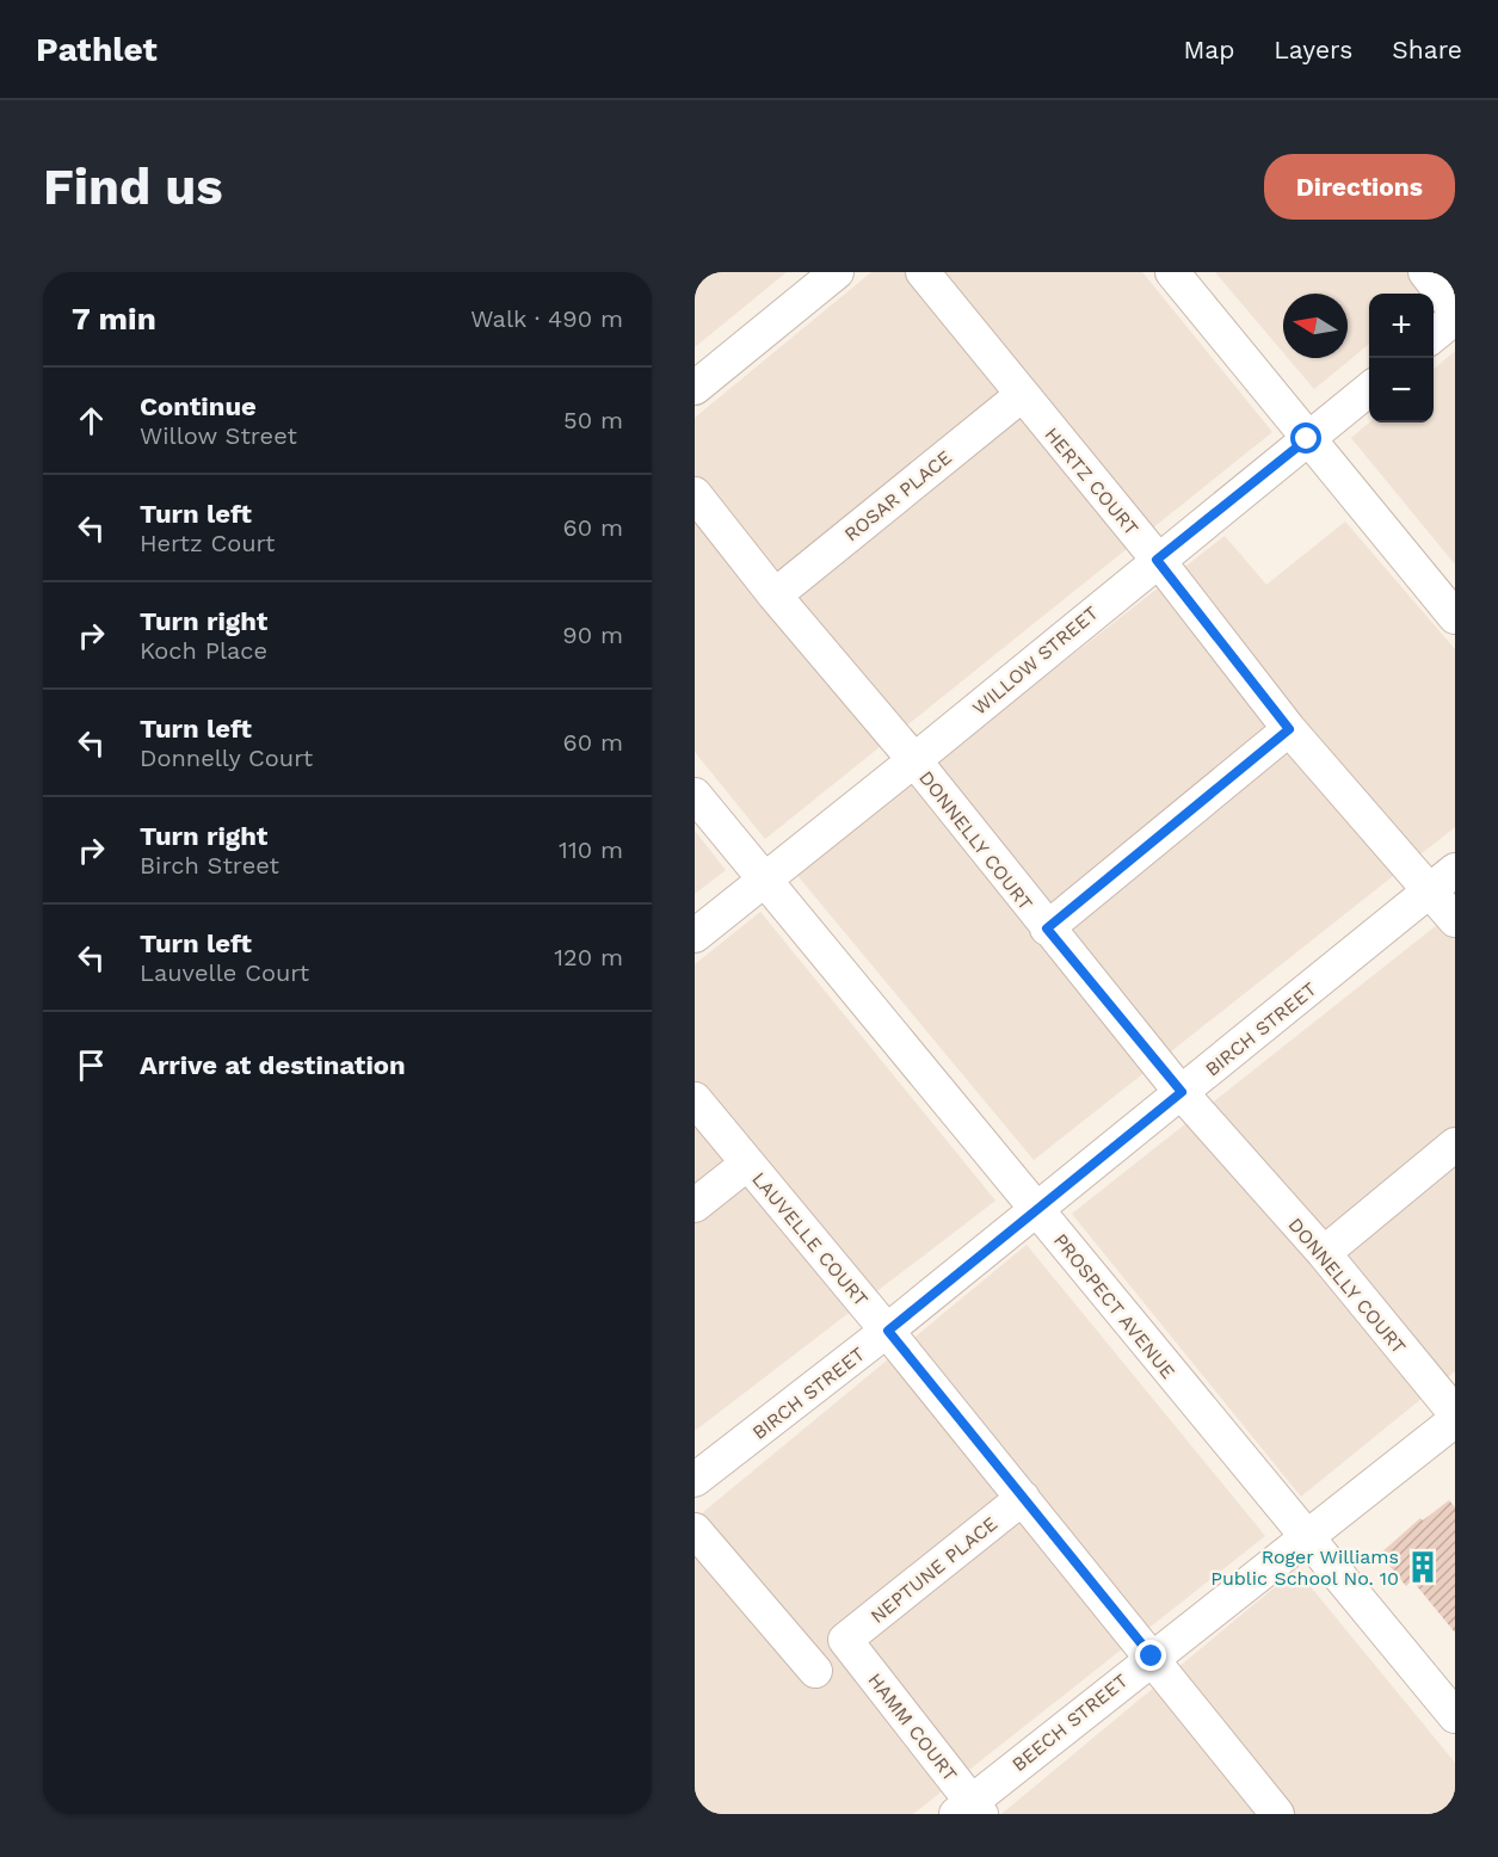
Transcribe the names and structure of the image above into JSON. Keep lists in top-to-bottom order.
{
  "streets": {
    "street": [
      "HERTZ COURT",
      "ROSAR PLACE",
      "WILLOW STREET",
      "DONNELLY COURT",
      "BIRCH STREET",
      "LAUVELLE COURT",
      "PROSPECT AVENUE",
      "NEPTUNE PLACE",
      "BEECH STREET",
      "HAMM COURT"
    ]
  },
  "crossings": [
    ["HERTZ COURT", "ROSAR PLACE"],
    ["HERTZ COURT", "WILLOW STREET"],
    ["HERTZ COURT", "BIRCH STREET"],
    ["ROSAR PLACE", "DONNELLY COURT"],
    ["WILLOW STREET", "DONNELLY COURT"],
    ["WILLOW STREET", "PROSPECT AVENUE"],
    ["DONNELLY COURT", "BIRCH STREET"],
    ["BIRCH STREET", "LAUVELLE COURT"],
    ["BIRCH STREET", "PROSPECT AVENUE"],
    ["LAUVELLE COURT", "NEPTUNE PLACE"],
    ["LAUVELLE COURT", "BEECH STREET"],
    ["PROSPECT AVENUE", "BEECH STREET"],
    ["NEPTUNE PLACE", "HAMM COURT"],
    ["BEECH STREET", "HAMM COURT"]
  ],
  "places": {
    "building": ["Roger Williams Public School No. 10"]
  },
  "north": "left",
  "page": {
    "header": "Pathlet",
    "nav": ["Map", "Layers", "Share"],
    "buttons": "Directions",
    "title": "Find us",
    "heading": ["7 min", "Walk · 490 m"],
    "map_buttons": ["+", "−"],
    "list": [
      ["Continue", "Willow Street", "50 m"],
      ["Turn left", "Hertz Court", "60 m"],
      ["Turn right", "Koch Place", "90 m"],
      ["Turn left", "Donnelly Court", "60 m"],
      ["Turn right", "Birch Street", "110 m"],
      ["Turn left", "Lauvelle Court", "120 m"],
      "Arrive at destination"
    ]
  }
}
